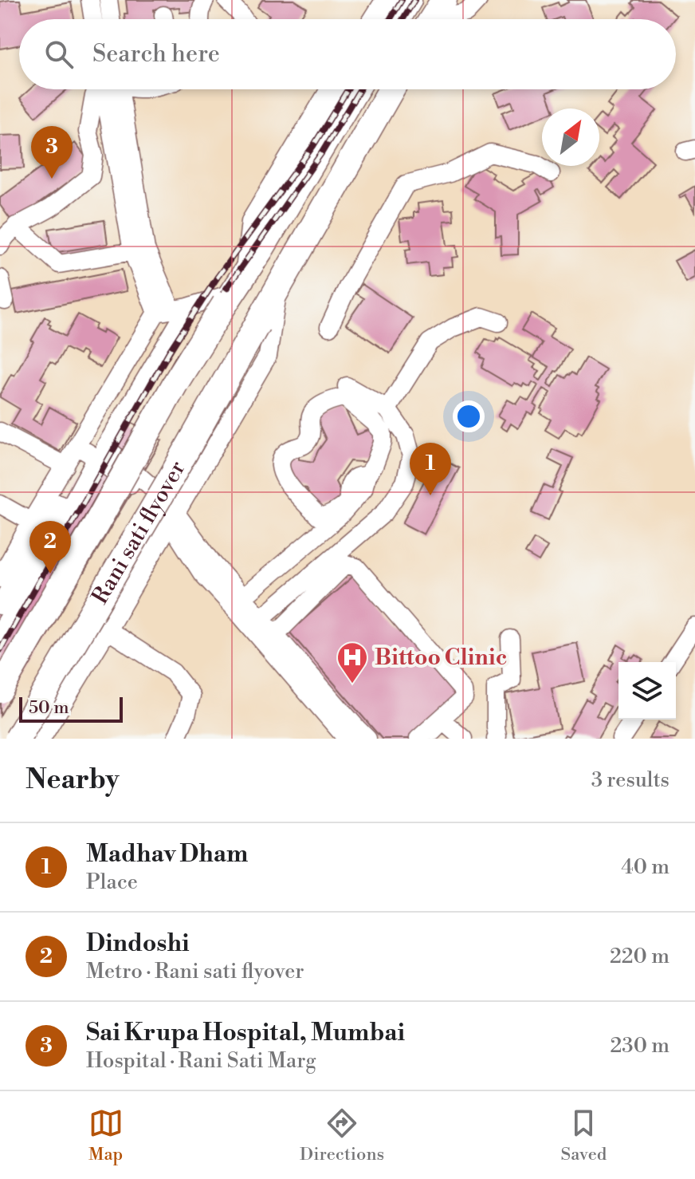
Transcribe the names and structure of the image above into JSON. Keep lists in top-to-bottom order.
{
  "streets": {
    "highway": ["Rani sati flyover"]
  },
  "places": {
    "hospital": ["Bittoo Clinic"]
  },
  "scale_bar": "50 m",
  "north": "top right",
  "page": {
    "search": "Search here",
    "pins": ["3", "1", "2"],
    "scale": "50 m",
    "heading": ["Nearby", "3 results"],
    "list": [
      {
        "mark": "1",
        "name": "Madhav Dham",
        "note": "Place",
        "value": "40 m"
      },
      {
        "mark": "2",
        "name": "Dindoshi",
        "note": "Metro · Rani sati flyover",
        "value": "220 m"
      },
      {
        "mark": "3",
        "name": "Sai Krupa Hospital, Mumbai",
        "note": "Hospital · Rani Sati Marg",
        "value": "230 m"
      }
    ],
    "nav": ["Map", "Directions", "Saved"]
  }
}
